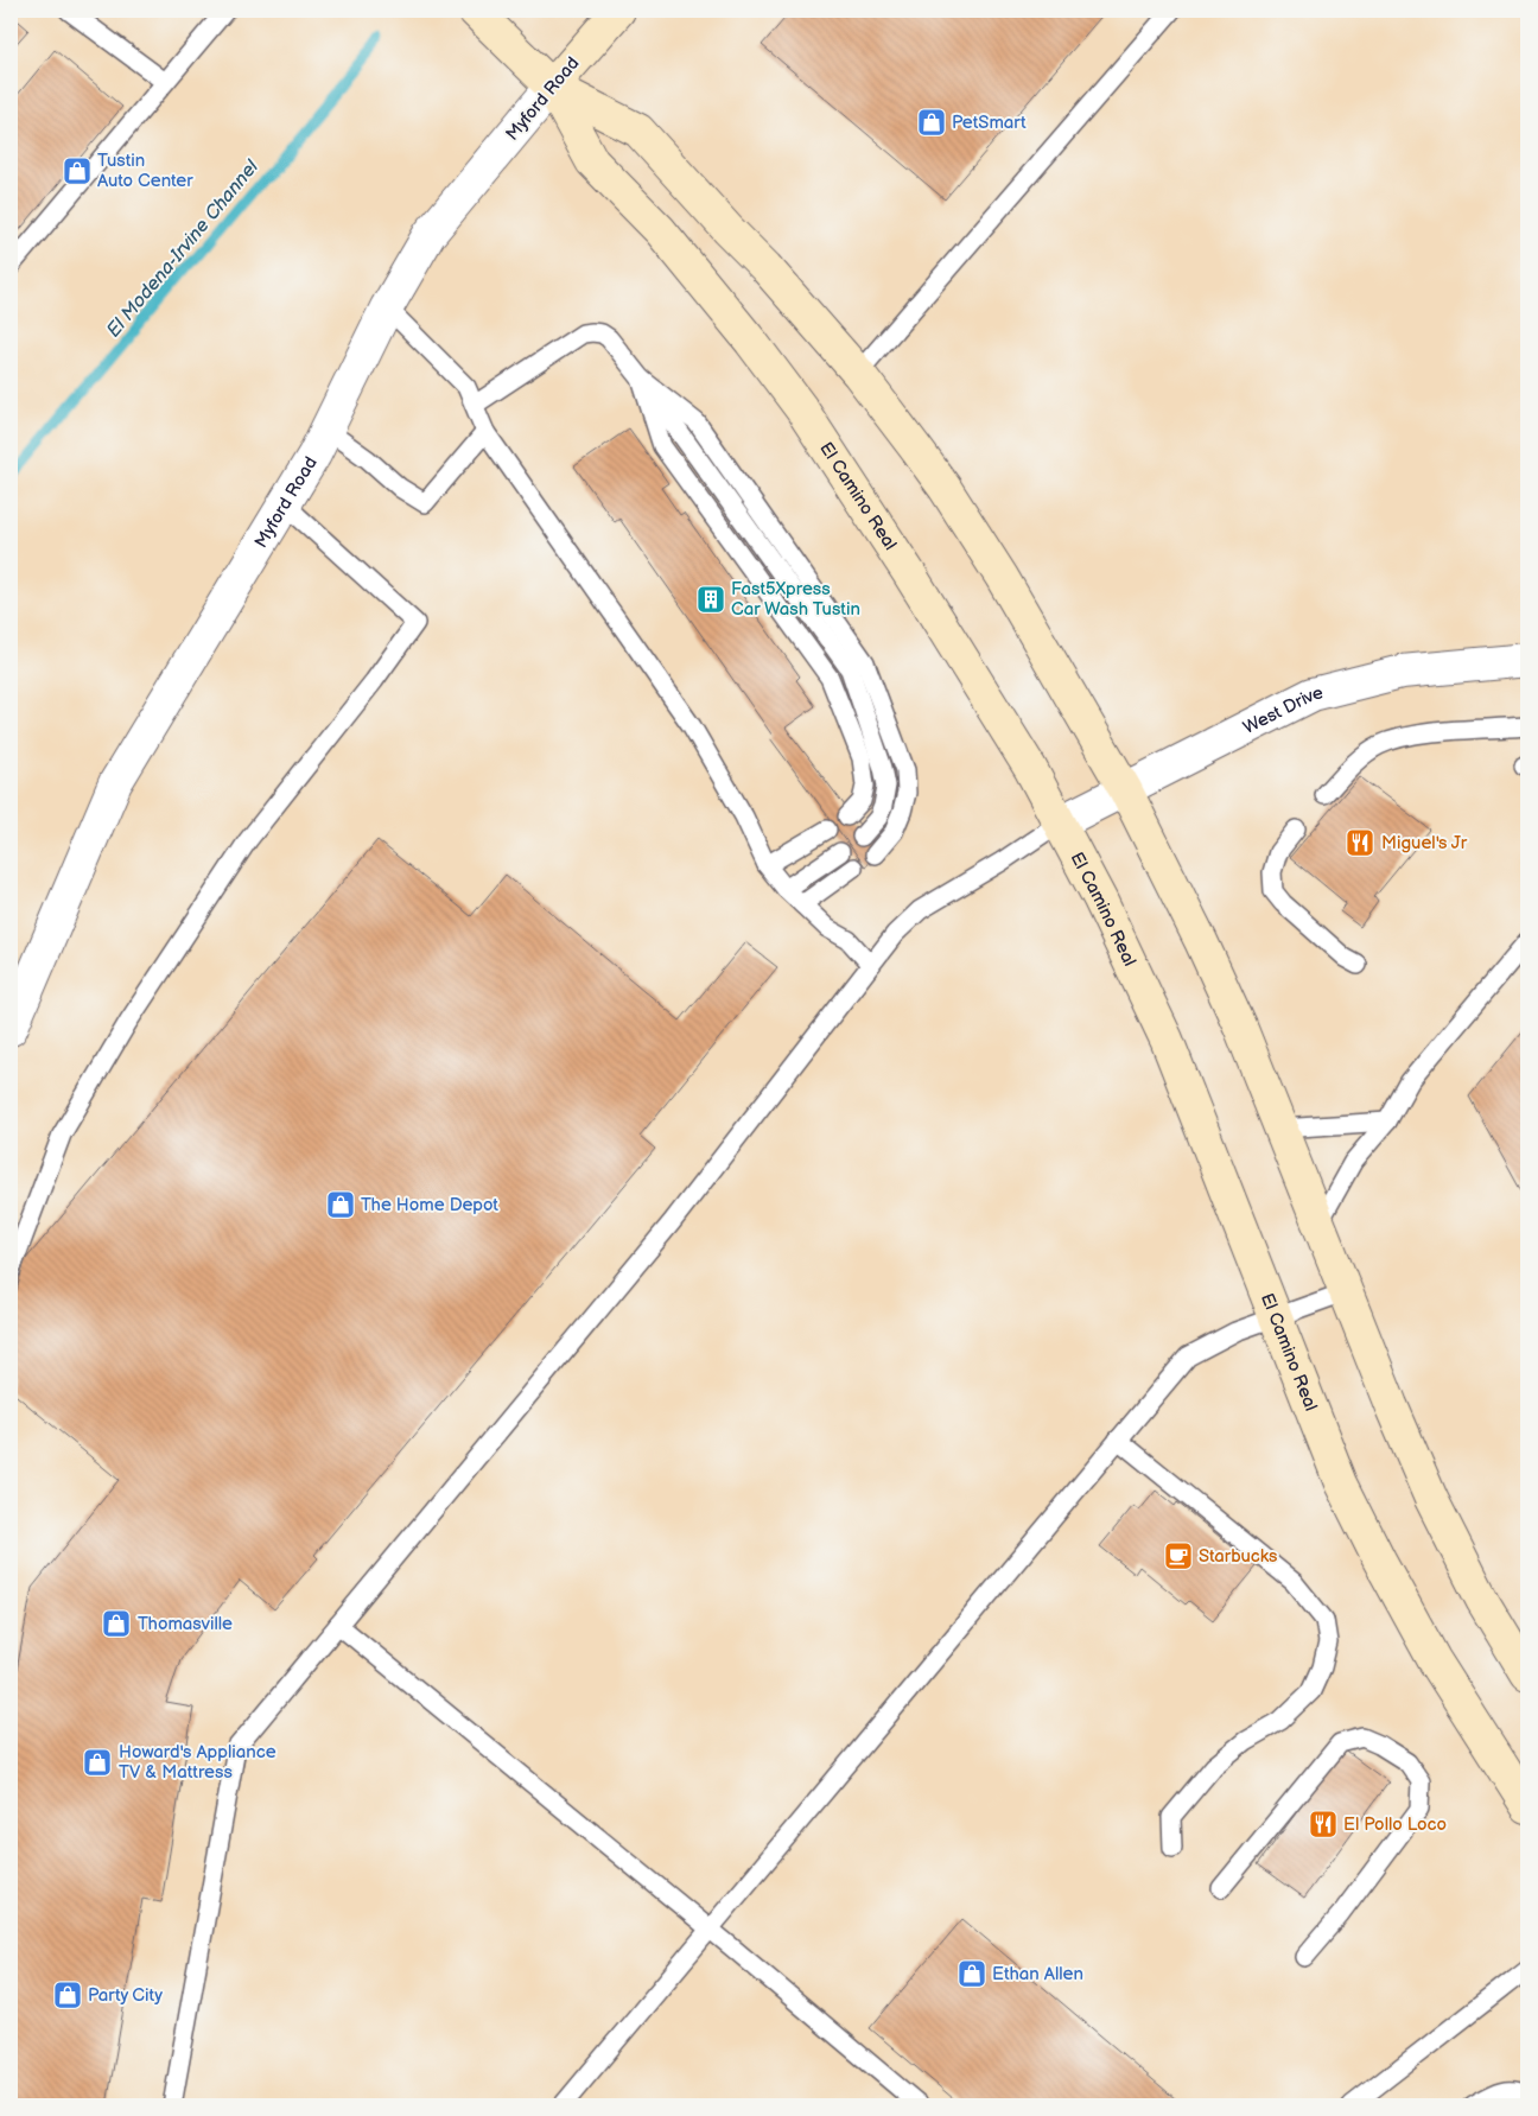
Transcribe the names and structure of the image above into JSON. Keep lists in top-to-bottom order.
{
  "streets": {
    "main road": ["Myford Road", "El Camino Real"],
    "street": ["West Drive"]
  },
  "crossings": [
    ["Myford Road", "El Camino Real"],
    ["El Camino Real", "West Drive"]
  ],
  "water": ["El Modena-Irvine Channel"],
  "places": {
    "shop": [
      "PetSmart",
      "Tustin Auto Center",
      "The Home Depot",
      "Thomasville",
      "Howard's Appliance TV & Mattress",
      "Ethan Allen",
      "Party City"
    ],
    "building": ["Fast5Xpress Car Wash Tustin"],
    "restaurant": ["Miguel's Jr", "El Pollo Loco"],
    "cafe": ["Starbucks"]
  }
}
